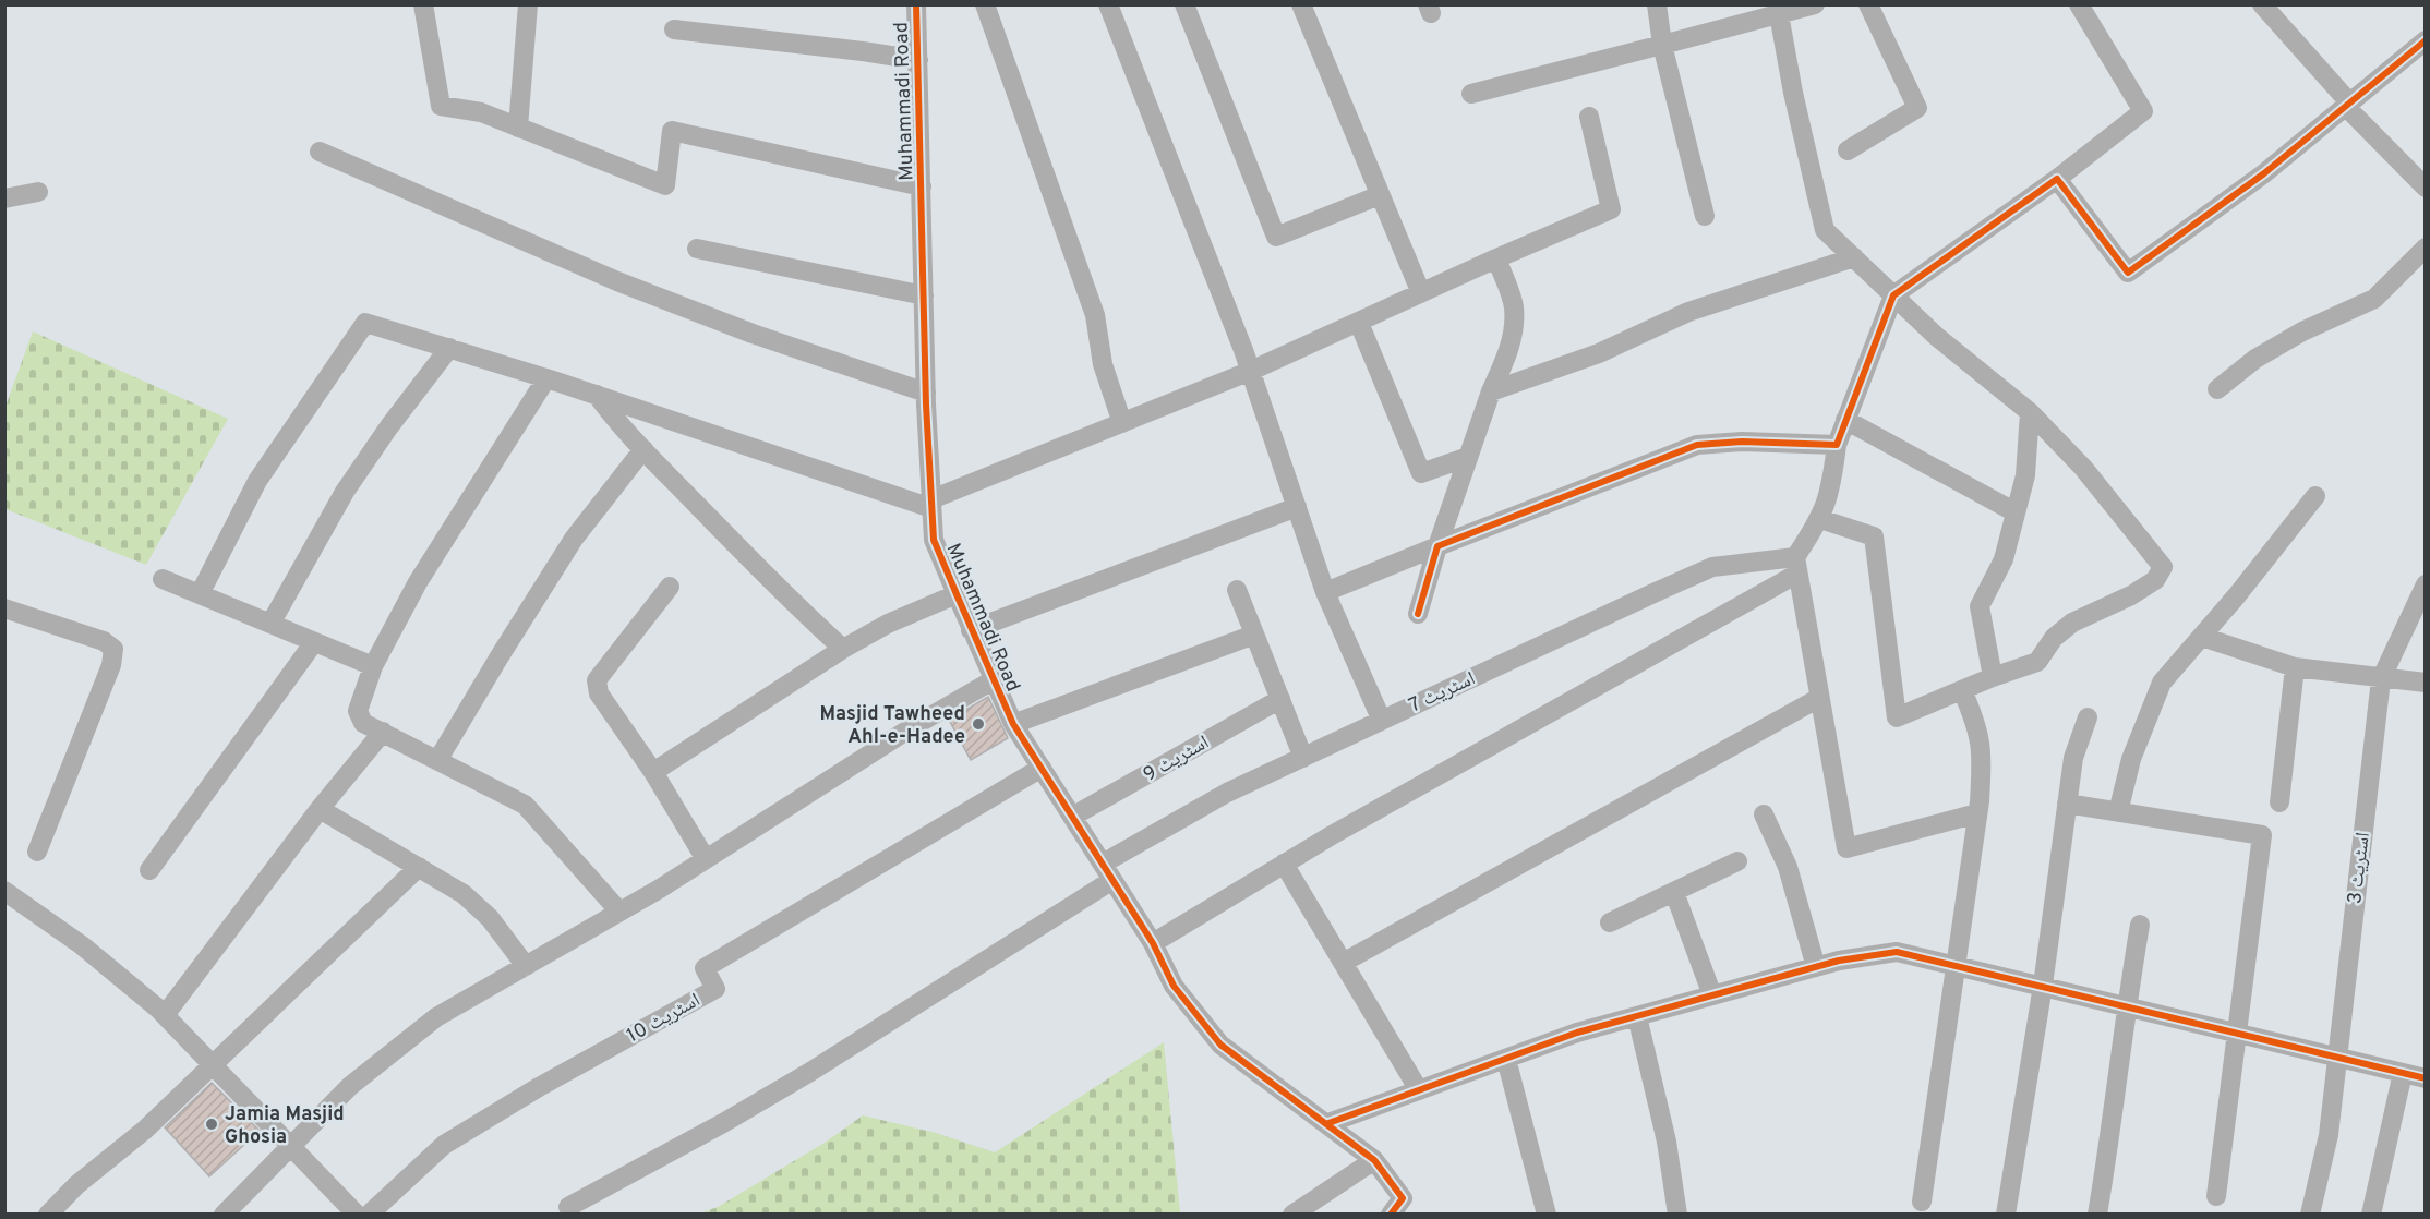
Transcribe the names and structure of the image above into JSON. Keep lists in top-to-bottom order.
{
  "streets": {
    "street": [
      "Muhammadi Road",
      "اسٹریٹ 7",
      "اسٹریٹ 9",
      "اسٹریٹ 3",
      "اسٹریٹ 10"
    ]
  },
  "crossings": [
    ["Muhammadi Road", "اسٹریٹ 7"],
    ["Muhammadi Road", "اسٹریٹ 9"],
    ["Muhammadi Road", "اسٹریٹ 10"]
  ],
  "places": ["Masjid Tawheed Ahl-e-Hadee", "Jamia Masjid Ghosia"]
}
